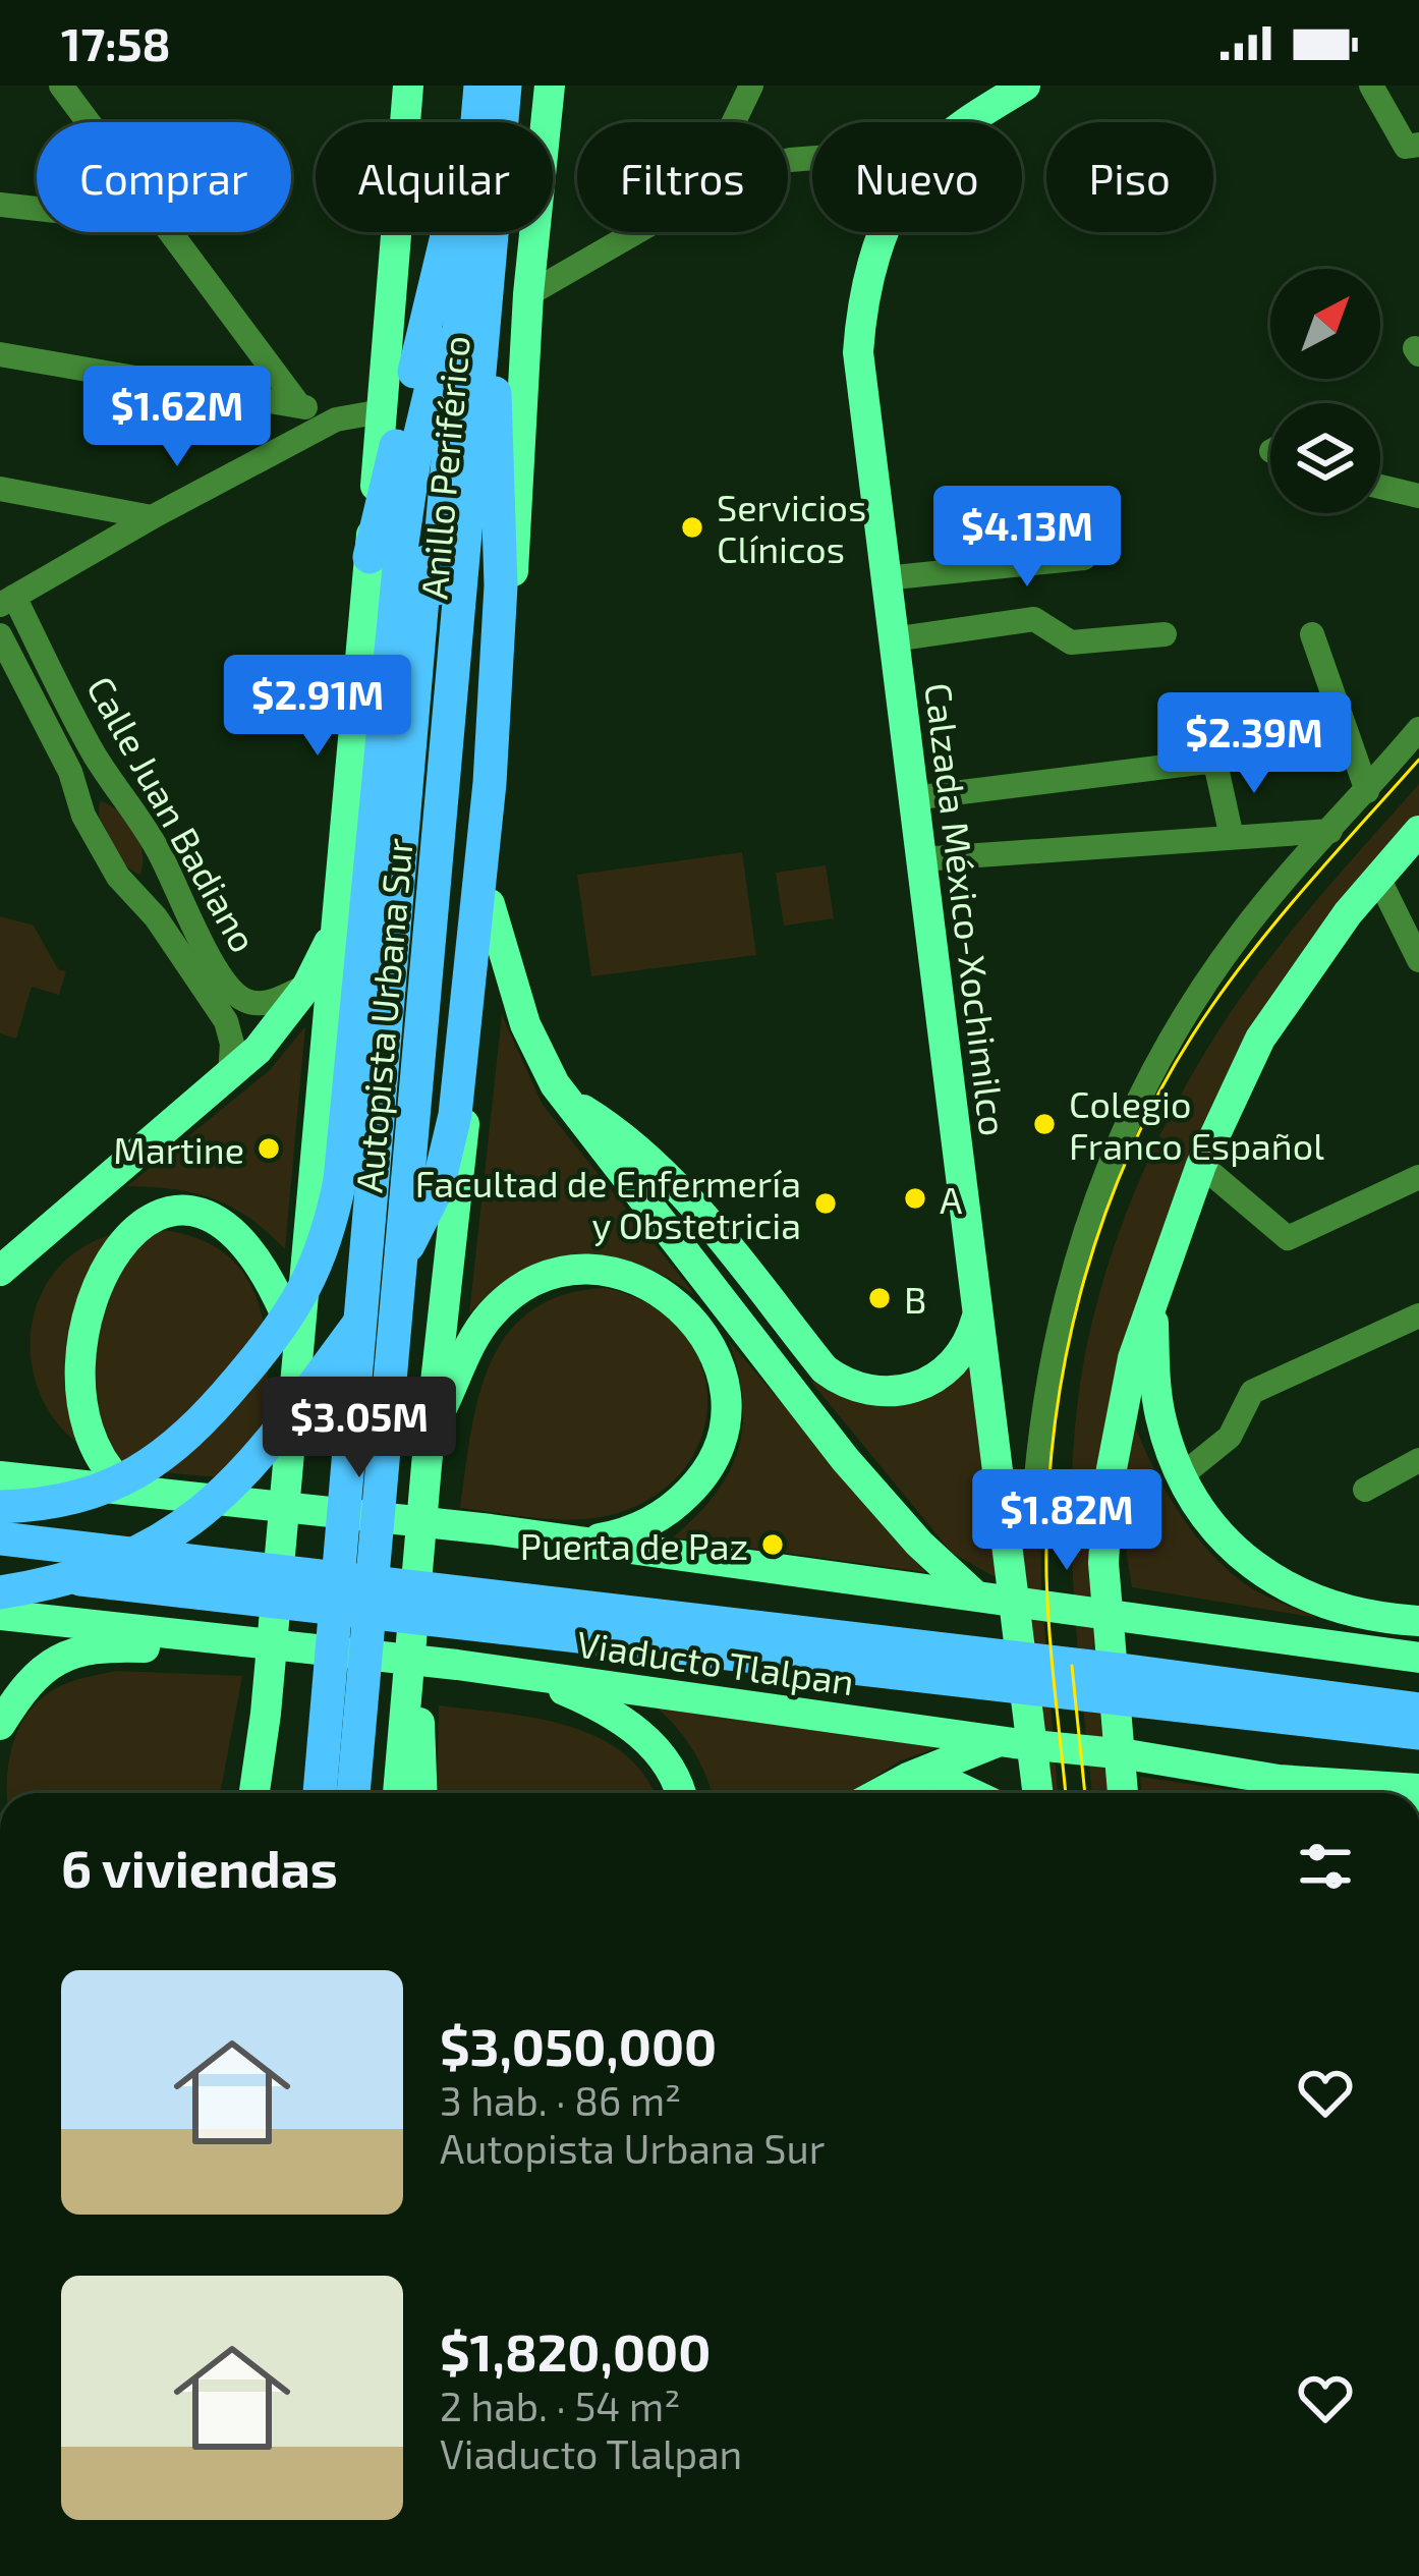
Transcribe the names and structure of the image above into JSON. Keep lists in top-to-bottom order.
{
  "streets": {
    "highway": ["Anillo Periférico", "Autopista Urbana Sur", "Viaducto Tlalpan"],
    "main road": ["Calzada México-Xochimilco"],
    "street": ["Calle Juan Badiano"]
  },
  "places": [
    "Servicios Clínicos",
    "Colegio Franco Español",
    "Martine",
    "A",
    "Facultad de Enfermería y Obstetricia",
    "B",
    "Puerta de Paz"
  ],
  "north": "top right",
  "page": {
    "status": "17:58",
    "chip": [
      "Comprar",
      "Alquilar",
      "Filtros",
      "Nuevo",
      "Piso"
    ],
    "price": [
      "$1.62M",
      "$4.13M",
      "$2.91M",
      "$2.39M",
      "$3.05M",
      "$1.82M"
    ],
    "heading": "6 viviendas",
    "list": [
      {
        "name": "$3,050,000",
        "note": "3 hab. · 86 m² · Autopista Urbana Sur"
      },
      {
        "name": "$1,820,000",
        "note": "2 hab. · 54 m² · Viaducto Tlalpan"
      }
    ]
  }
}
